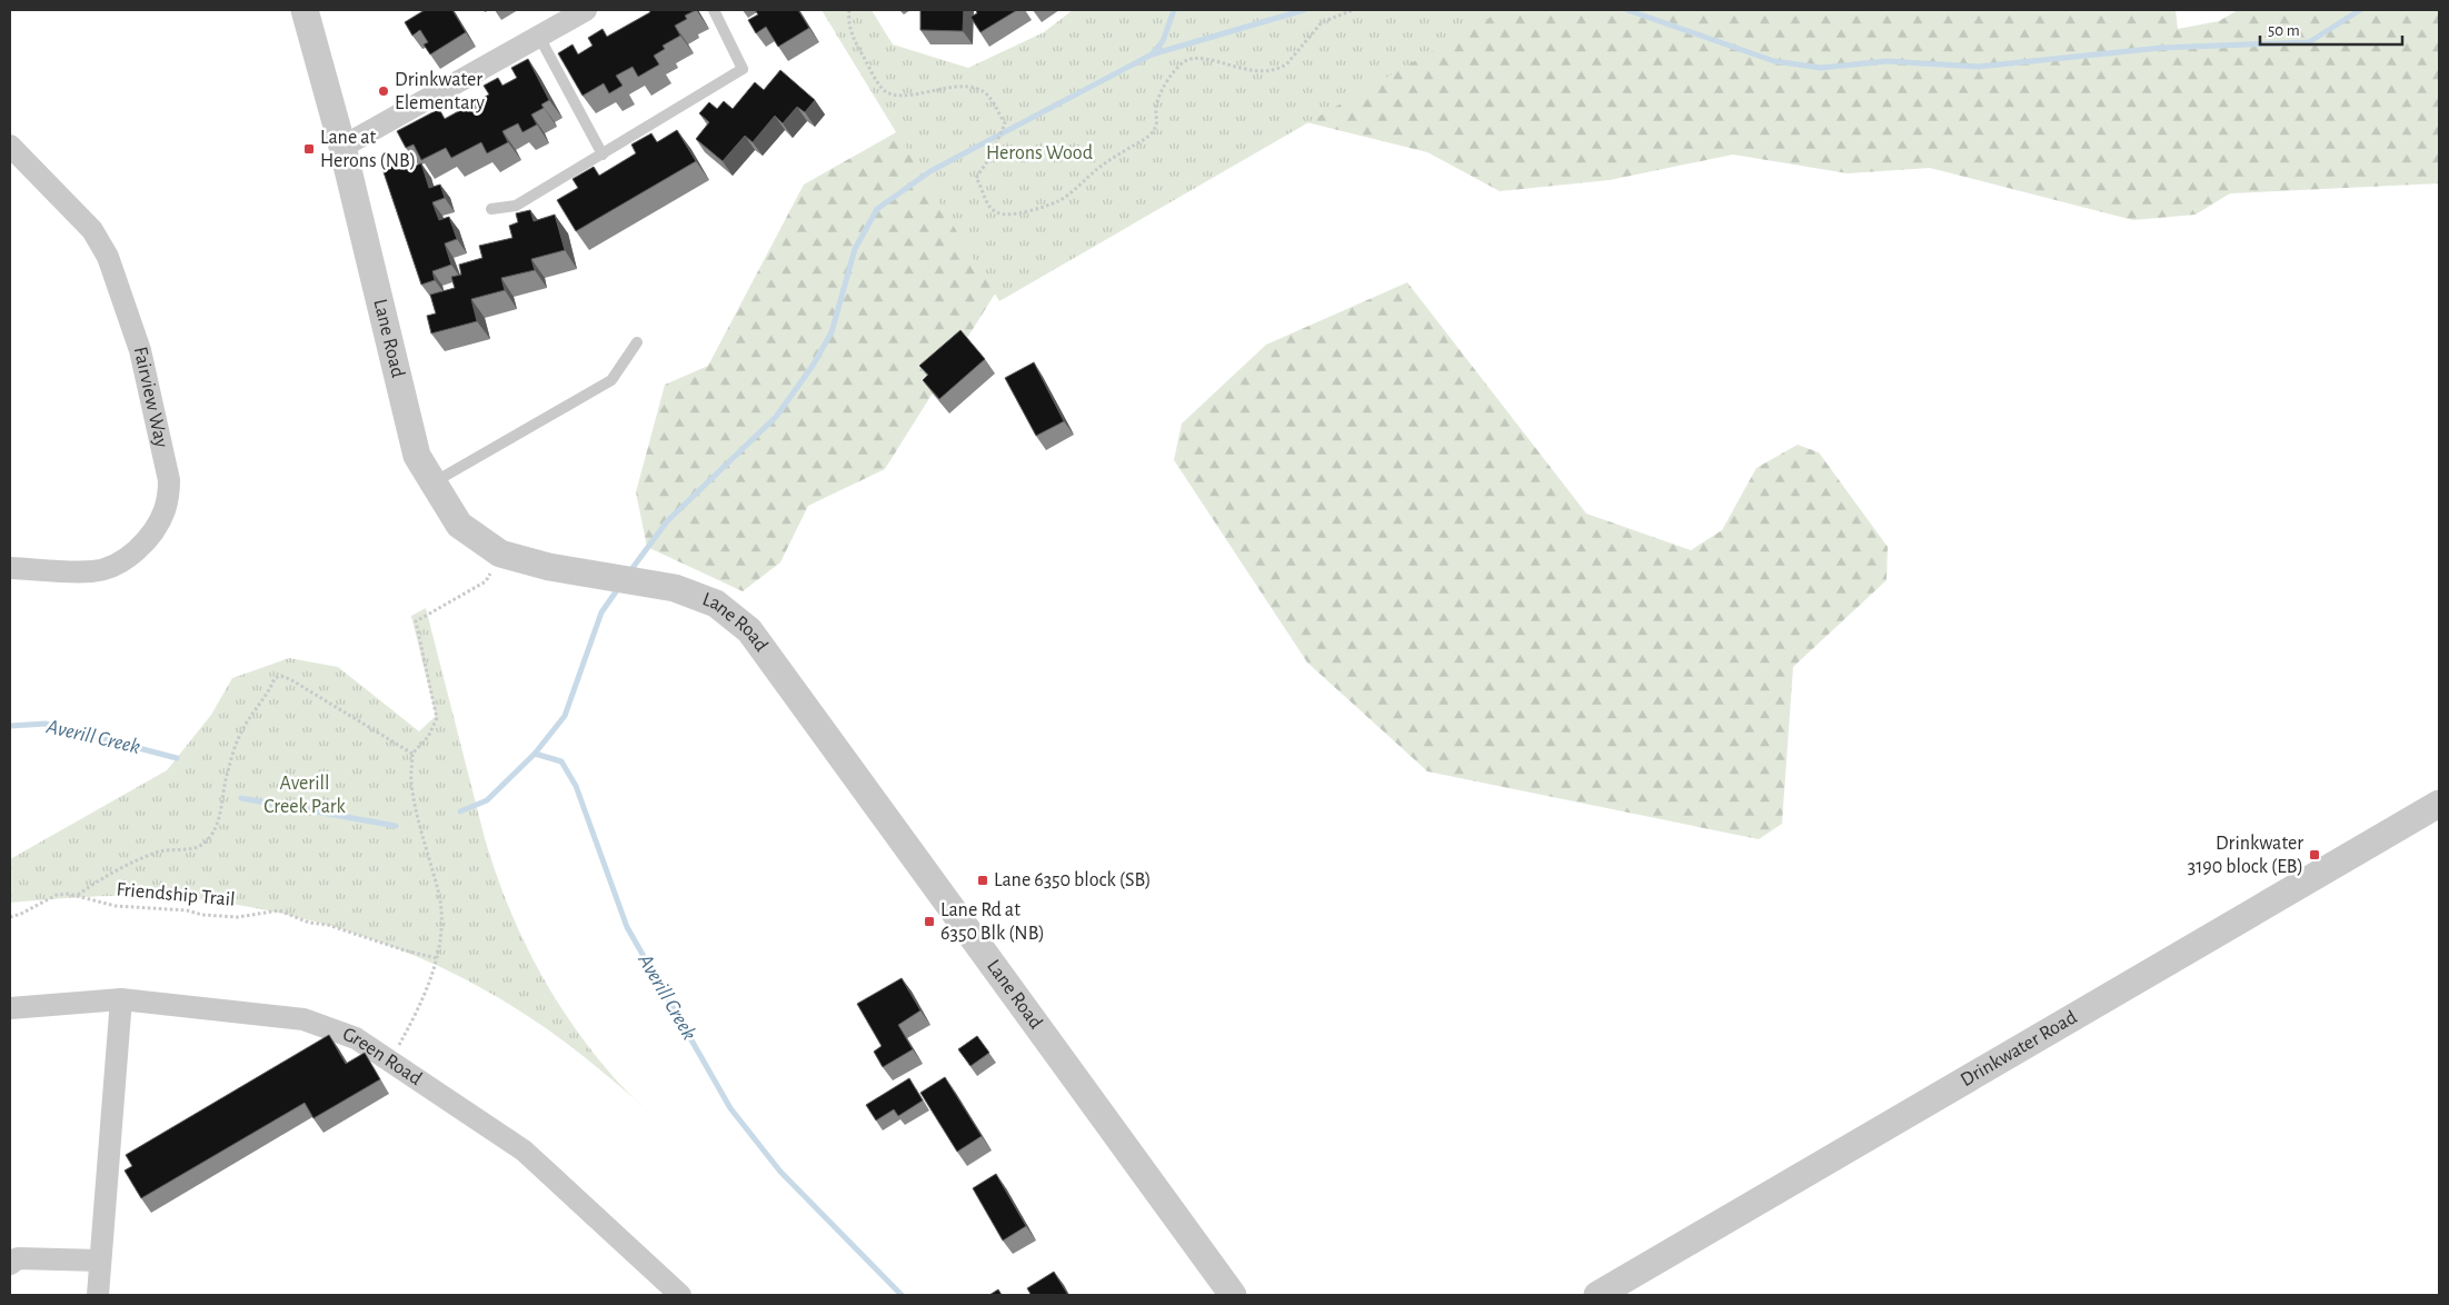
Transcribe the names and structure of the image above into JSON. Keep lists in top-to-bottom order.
{
  "streets": {
    "street": [
      "Lane Road",
      "Fairview Way",
      "Drinkwater Road",
      "Green Road"
    ],
    "path": ["Friendship Trail"]
  },
  "water": ["Averill Creek"],
  "parks": ["Herons Wood", "Averill Creek Park"],
  "places": {
    "other": ["Drinkwater Elementary"],
    "transit": [
      "Lane at Herons (NB)",
      "Drinkwater 3190 block (EB)",
      "Lane 6350 block (SB)",
      "Lane Rd at 6350 Blk (NB)"
    ]
  },
  "scale_bar": "50 m"
}
